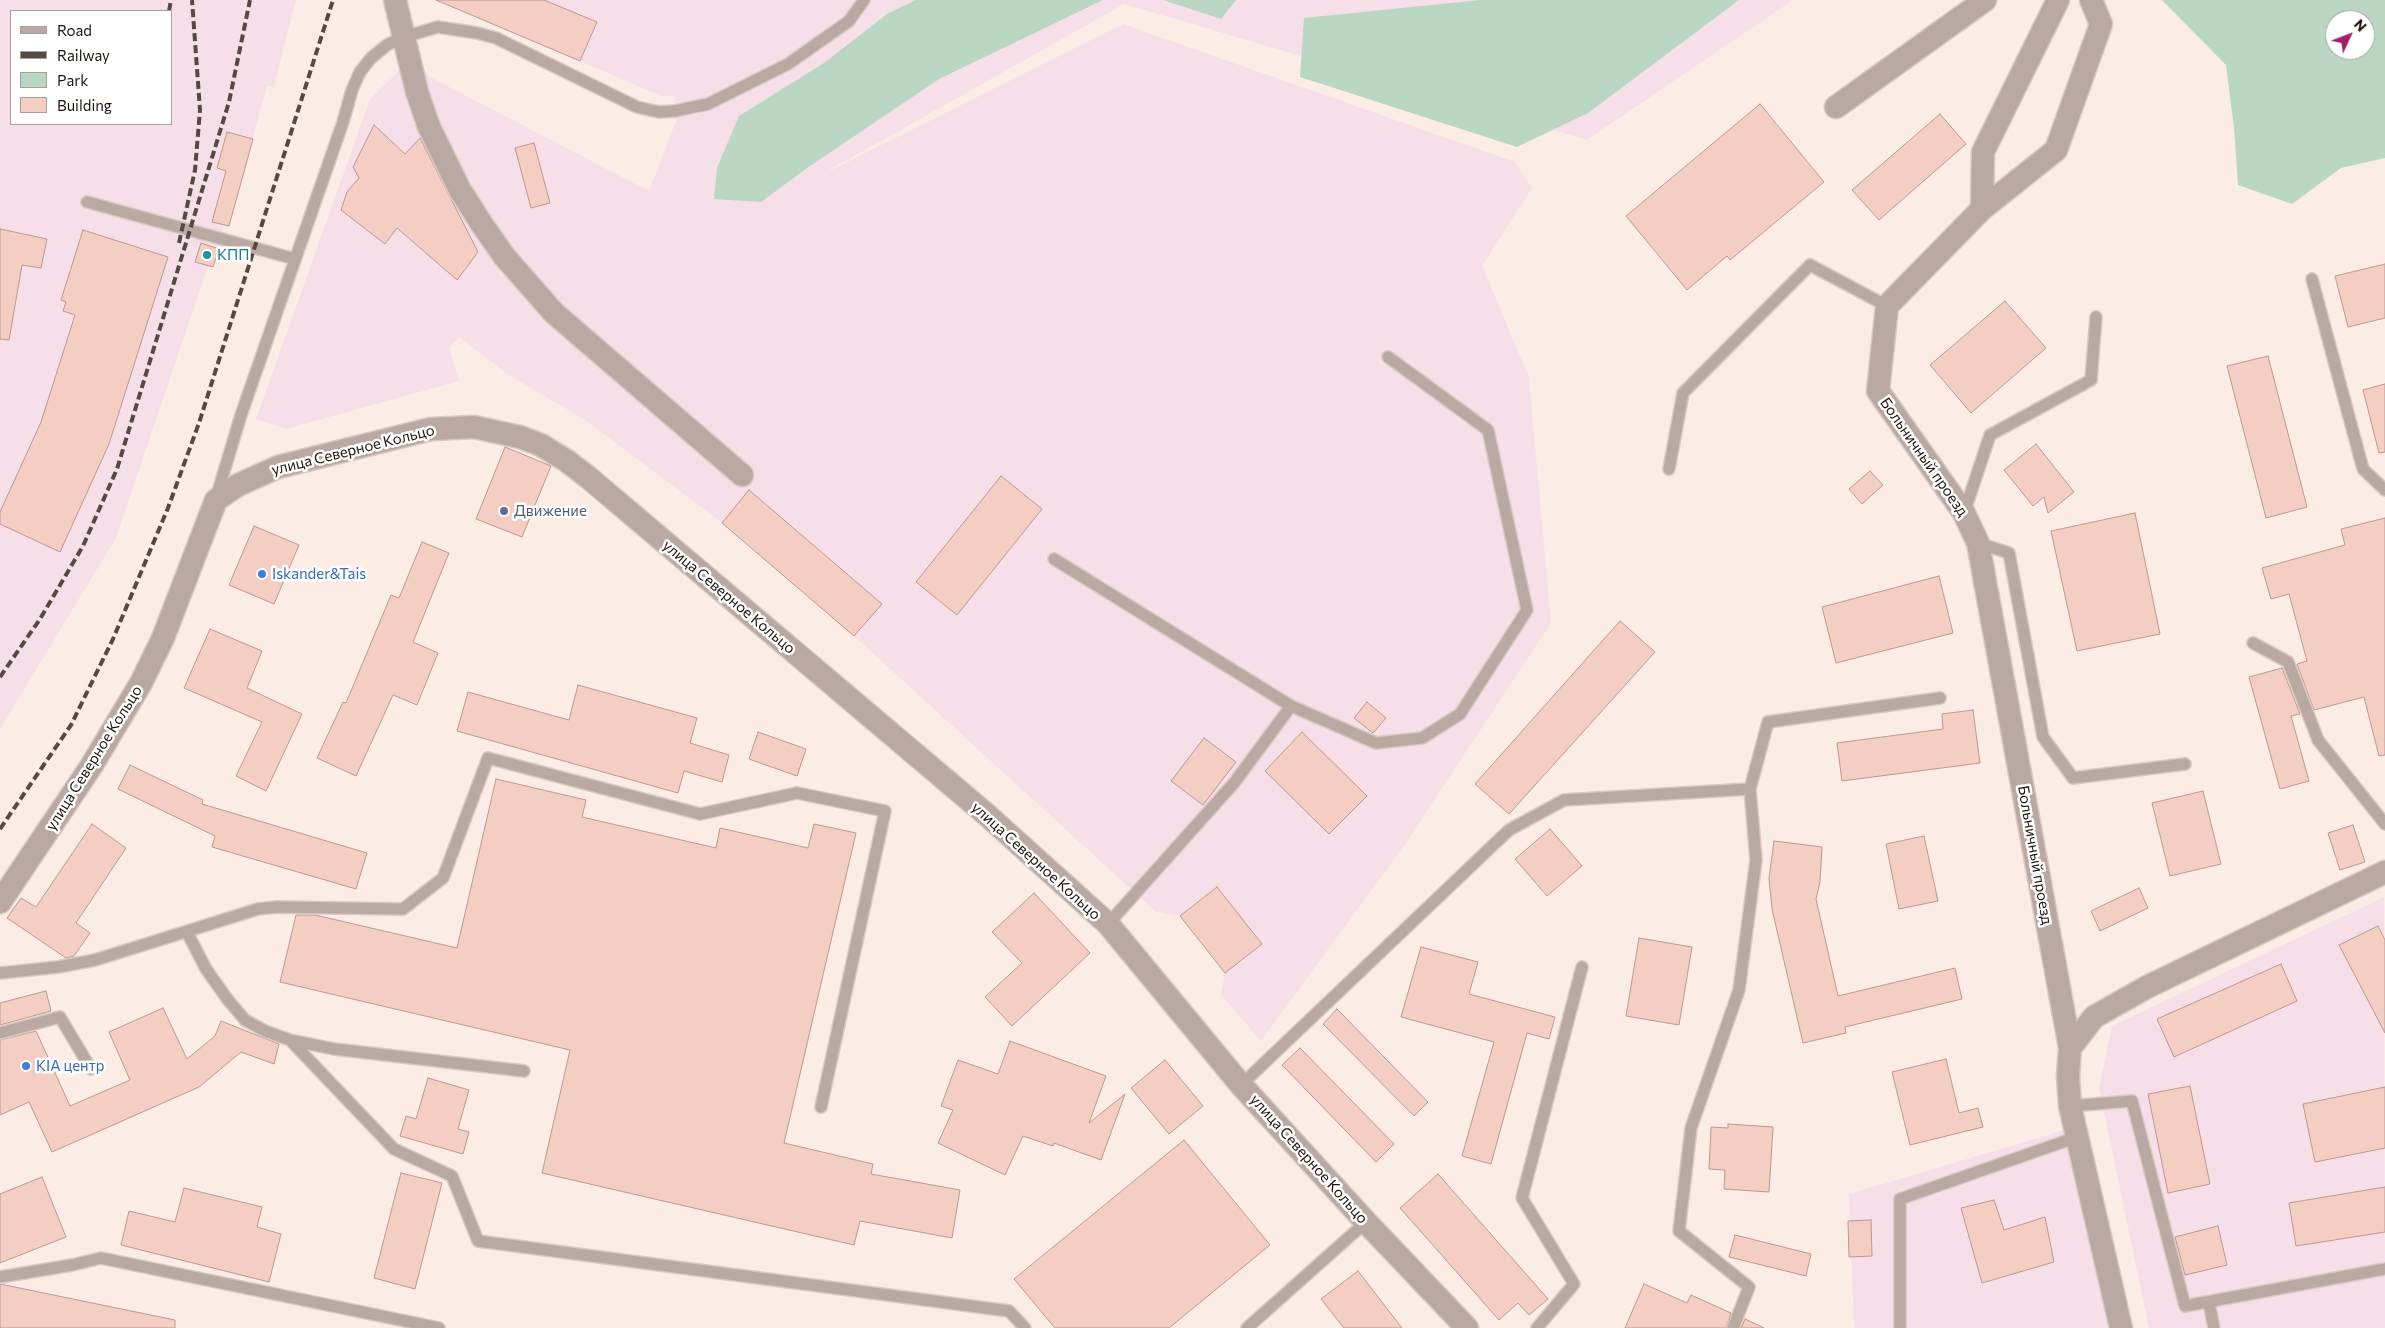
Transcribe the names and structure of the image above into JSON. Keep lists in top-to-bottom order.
{
  "streets": {
    "street": ["улица Северное Кольцо", "Больничный проезд"]
  },
  "places": [
    "КПП",
    "Движение",
    "Iskander&Tais",
    "KIA центр"
  ],
  "legend": [
    "Road",
    "Railway",
    "Park",
    "Building"
  ],
  "north": "top right"
}
